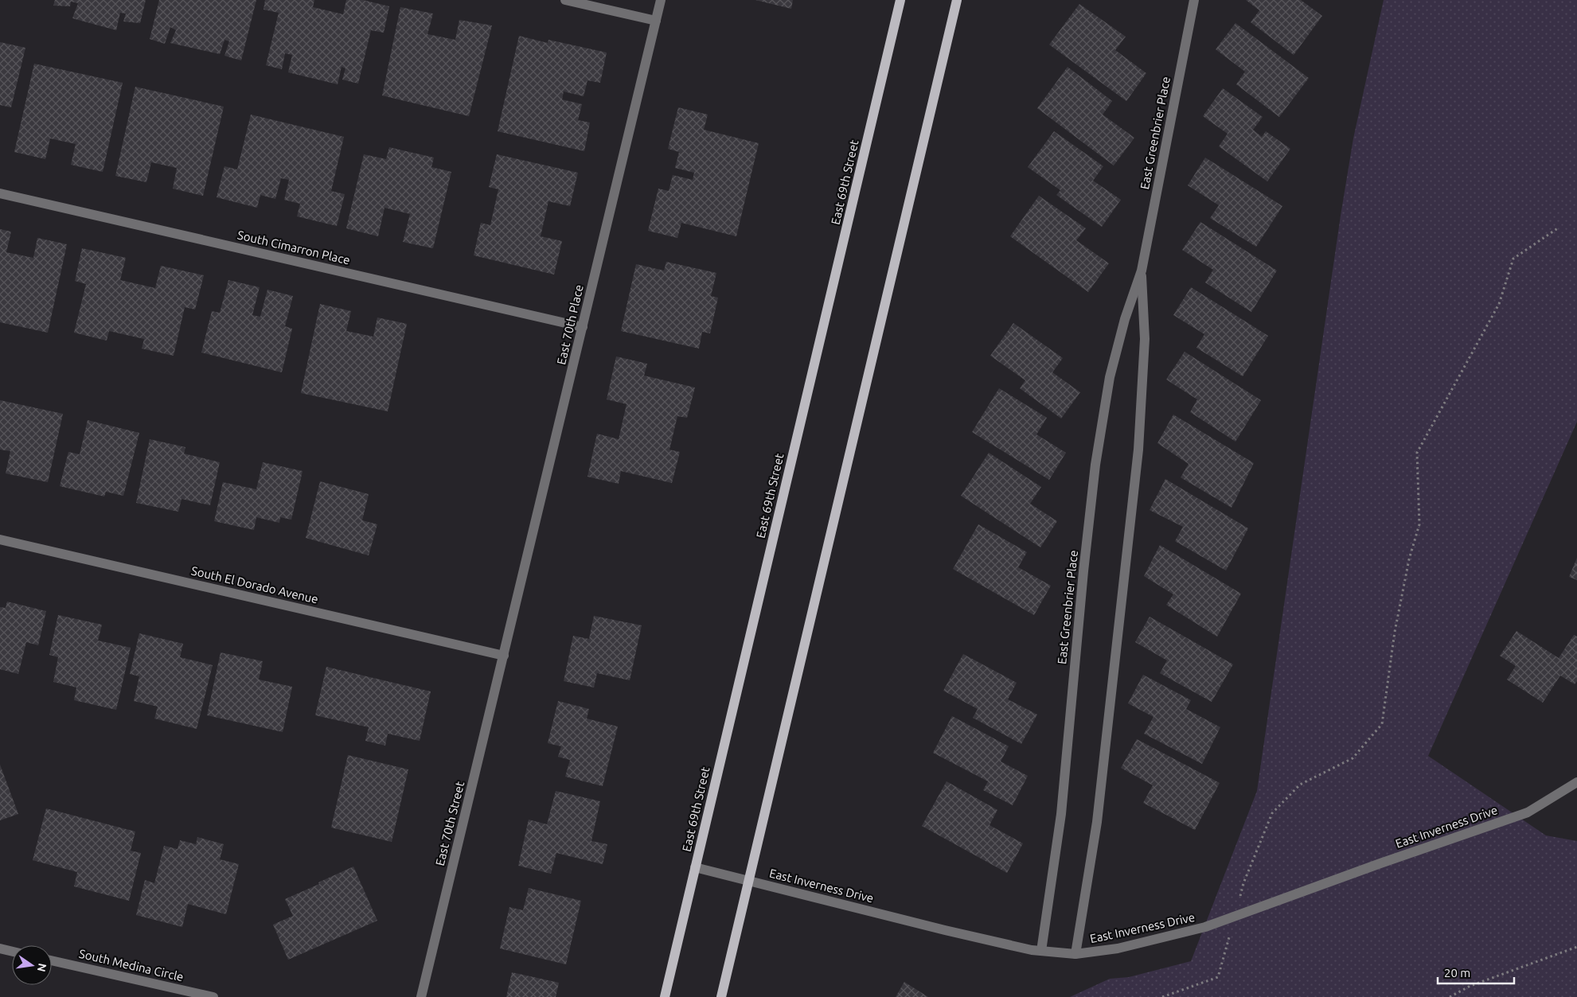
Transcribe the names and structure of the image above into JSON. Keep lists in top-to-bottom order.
{
  "streets": {
    "main road": ["East 69th Street"],
    "street": [
      "East Greenbrier Place",
      "South Cimarron Place",
      "East 70th Place",
      "South El Dorado Avenue",
      "East 70th Street",
      "East Inverness Drive",
      "South Medina Circle"
    ]
  },
  "crossings": [
    ["East Greenbrier Place", "East Inverness Drive"],
    ["East 69th Street", "East Inverness Drive"],
    ["South Cimarron Place", "East 70th Place"],
    ["East 70th Place", "South El Dorado Avenue"],
    ["East 70th Place", "East 70th Street"],
    ["South El Dorado Avenue", "East 70th Street"]
  ],
  "scale_bar": "20 m",
  "north": "right"
}
